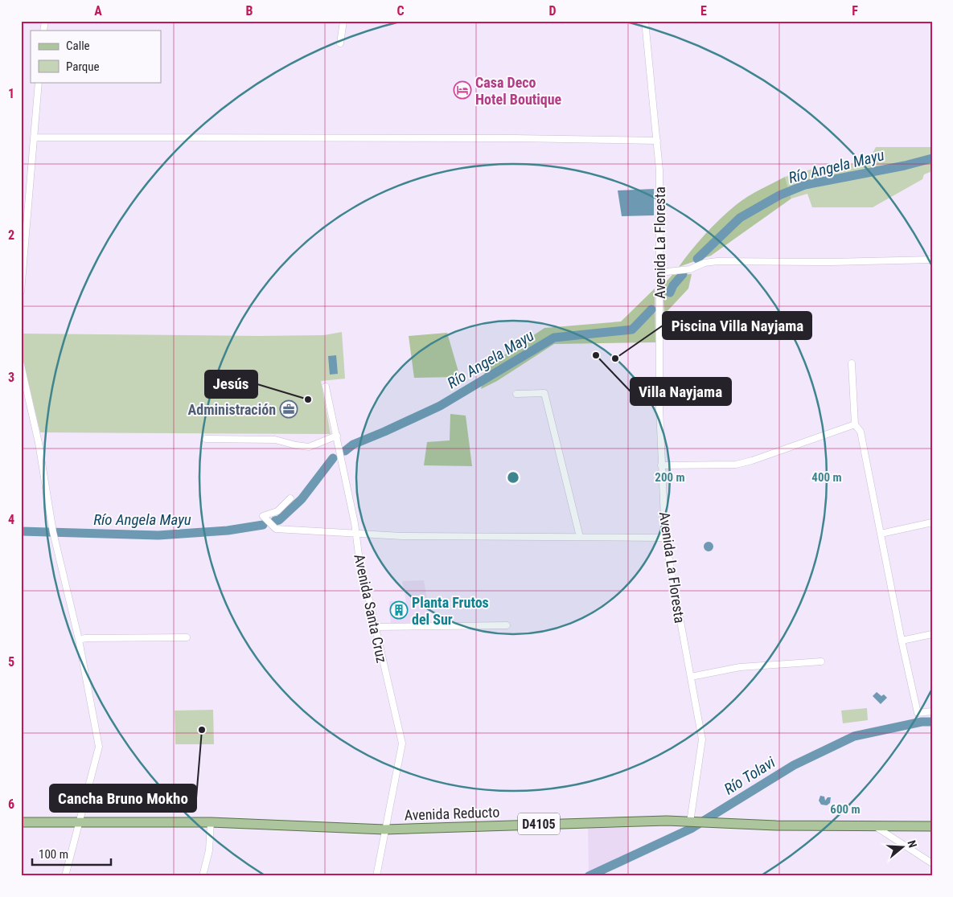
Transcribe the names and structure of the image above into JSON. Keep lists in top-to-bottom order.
{
  "streets": {
    "main road": ["Avenida Reducto", "D4105"],
    "street": ["Avenida La Floresta", "Avenida Santa Cruz"]
  },
  "crossings": [
    ["Avenida La Floresta", "Avenida Reducto"],
    ["Avenida Santa Cruz", "Avenida Reducto"]
  ],
  "water": ["Río Angela Mayu", "Río Tolavi"],
  "places": {
    "hotel": ["Casa Deco Hotel Boutique"],
    "other": [
      "Villa Nayjama",
      "Piscina Villa Nayjama",
      "Jesús",
      "Cancha Bruno Mokho"
    ],
    "office": ["Administración"],
    "building": ["Planta Frutos del Sur"]
  },
  "legend": ["Calle", "Parque"],
  "scale_bar": "100 m",
  "north": "right",
  "grid": {
    "columns": [
      "A",
      "B",
      "C",
      "D",
      "E",
      "F"
    ],
    "rows": [
      "1",
      "2",
      "3",
      "4",
      "5",
      "6"
    ]
  },
  "rings": ["200 m", "400 m", "600 m"]
}
